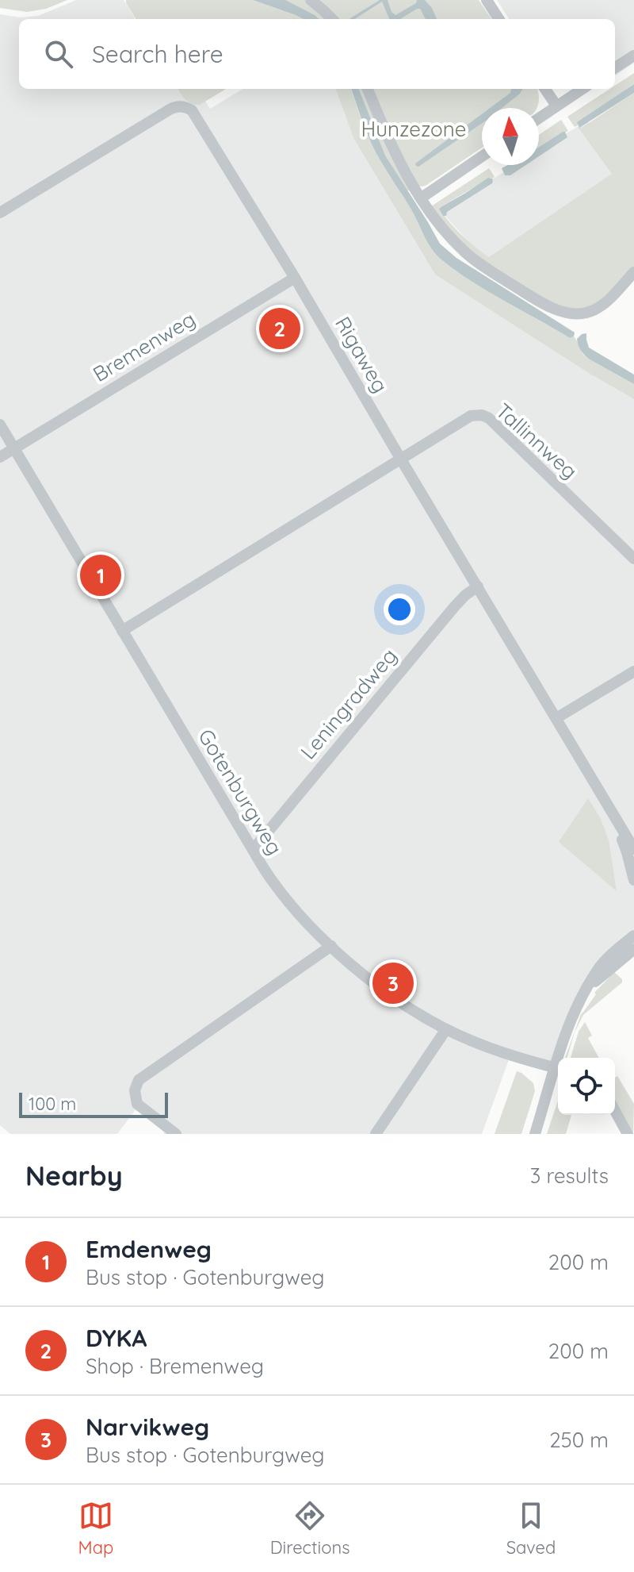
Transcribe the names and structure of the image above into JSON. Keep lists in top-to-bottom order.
{
  "streets": {
    "street": [
      "Bremenweg",
      "Rigaweg",
      "Tallinnweg",
      "Leningradweg",
      "Gotenburgweg"
    ]
  },
  "crossings": [
    ["Bremenweg", "Rigaweg"],
    ["Bremenweg", "Gotenburgweg"],
    ["Rigaweg", "Tallinnweg"],
    ["Rigaweg", "Leningradweg"],
    ["Tallinnweg", "Gotenburgweg"],
    ["Leningradweg", "Gotenburgweg"]
  ],
  "parks": ["Hunzezone"],
  "scale_bar": "100 m",
  "north": "top",
  "page": {
    "search": "Search here",
    "pins": ["2", "1", "3"],
    "scale": "100 m",
    "heading": ["Nearby", "3 results"],
    "list": [
      {
        "mark": "1",
        "name": "Emdenweg",
        "note": "Bus stop · Gotenburgweg",
        "value": "200 m"
      },
      {
        "mark": "2",
        "name": "DYKA",
        "note": "Shop · Bremenweg",
        "value": "200 m"
      },
      {
        "mark": "3",
        "name": "Narvikweg",
        "note": "Bus stop · Gotenburgweg",
        "value": "250 m"
      }
    ],
    "nav": ["Map", "Directions", "Saved"]
  }
}
